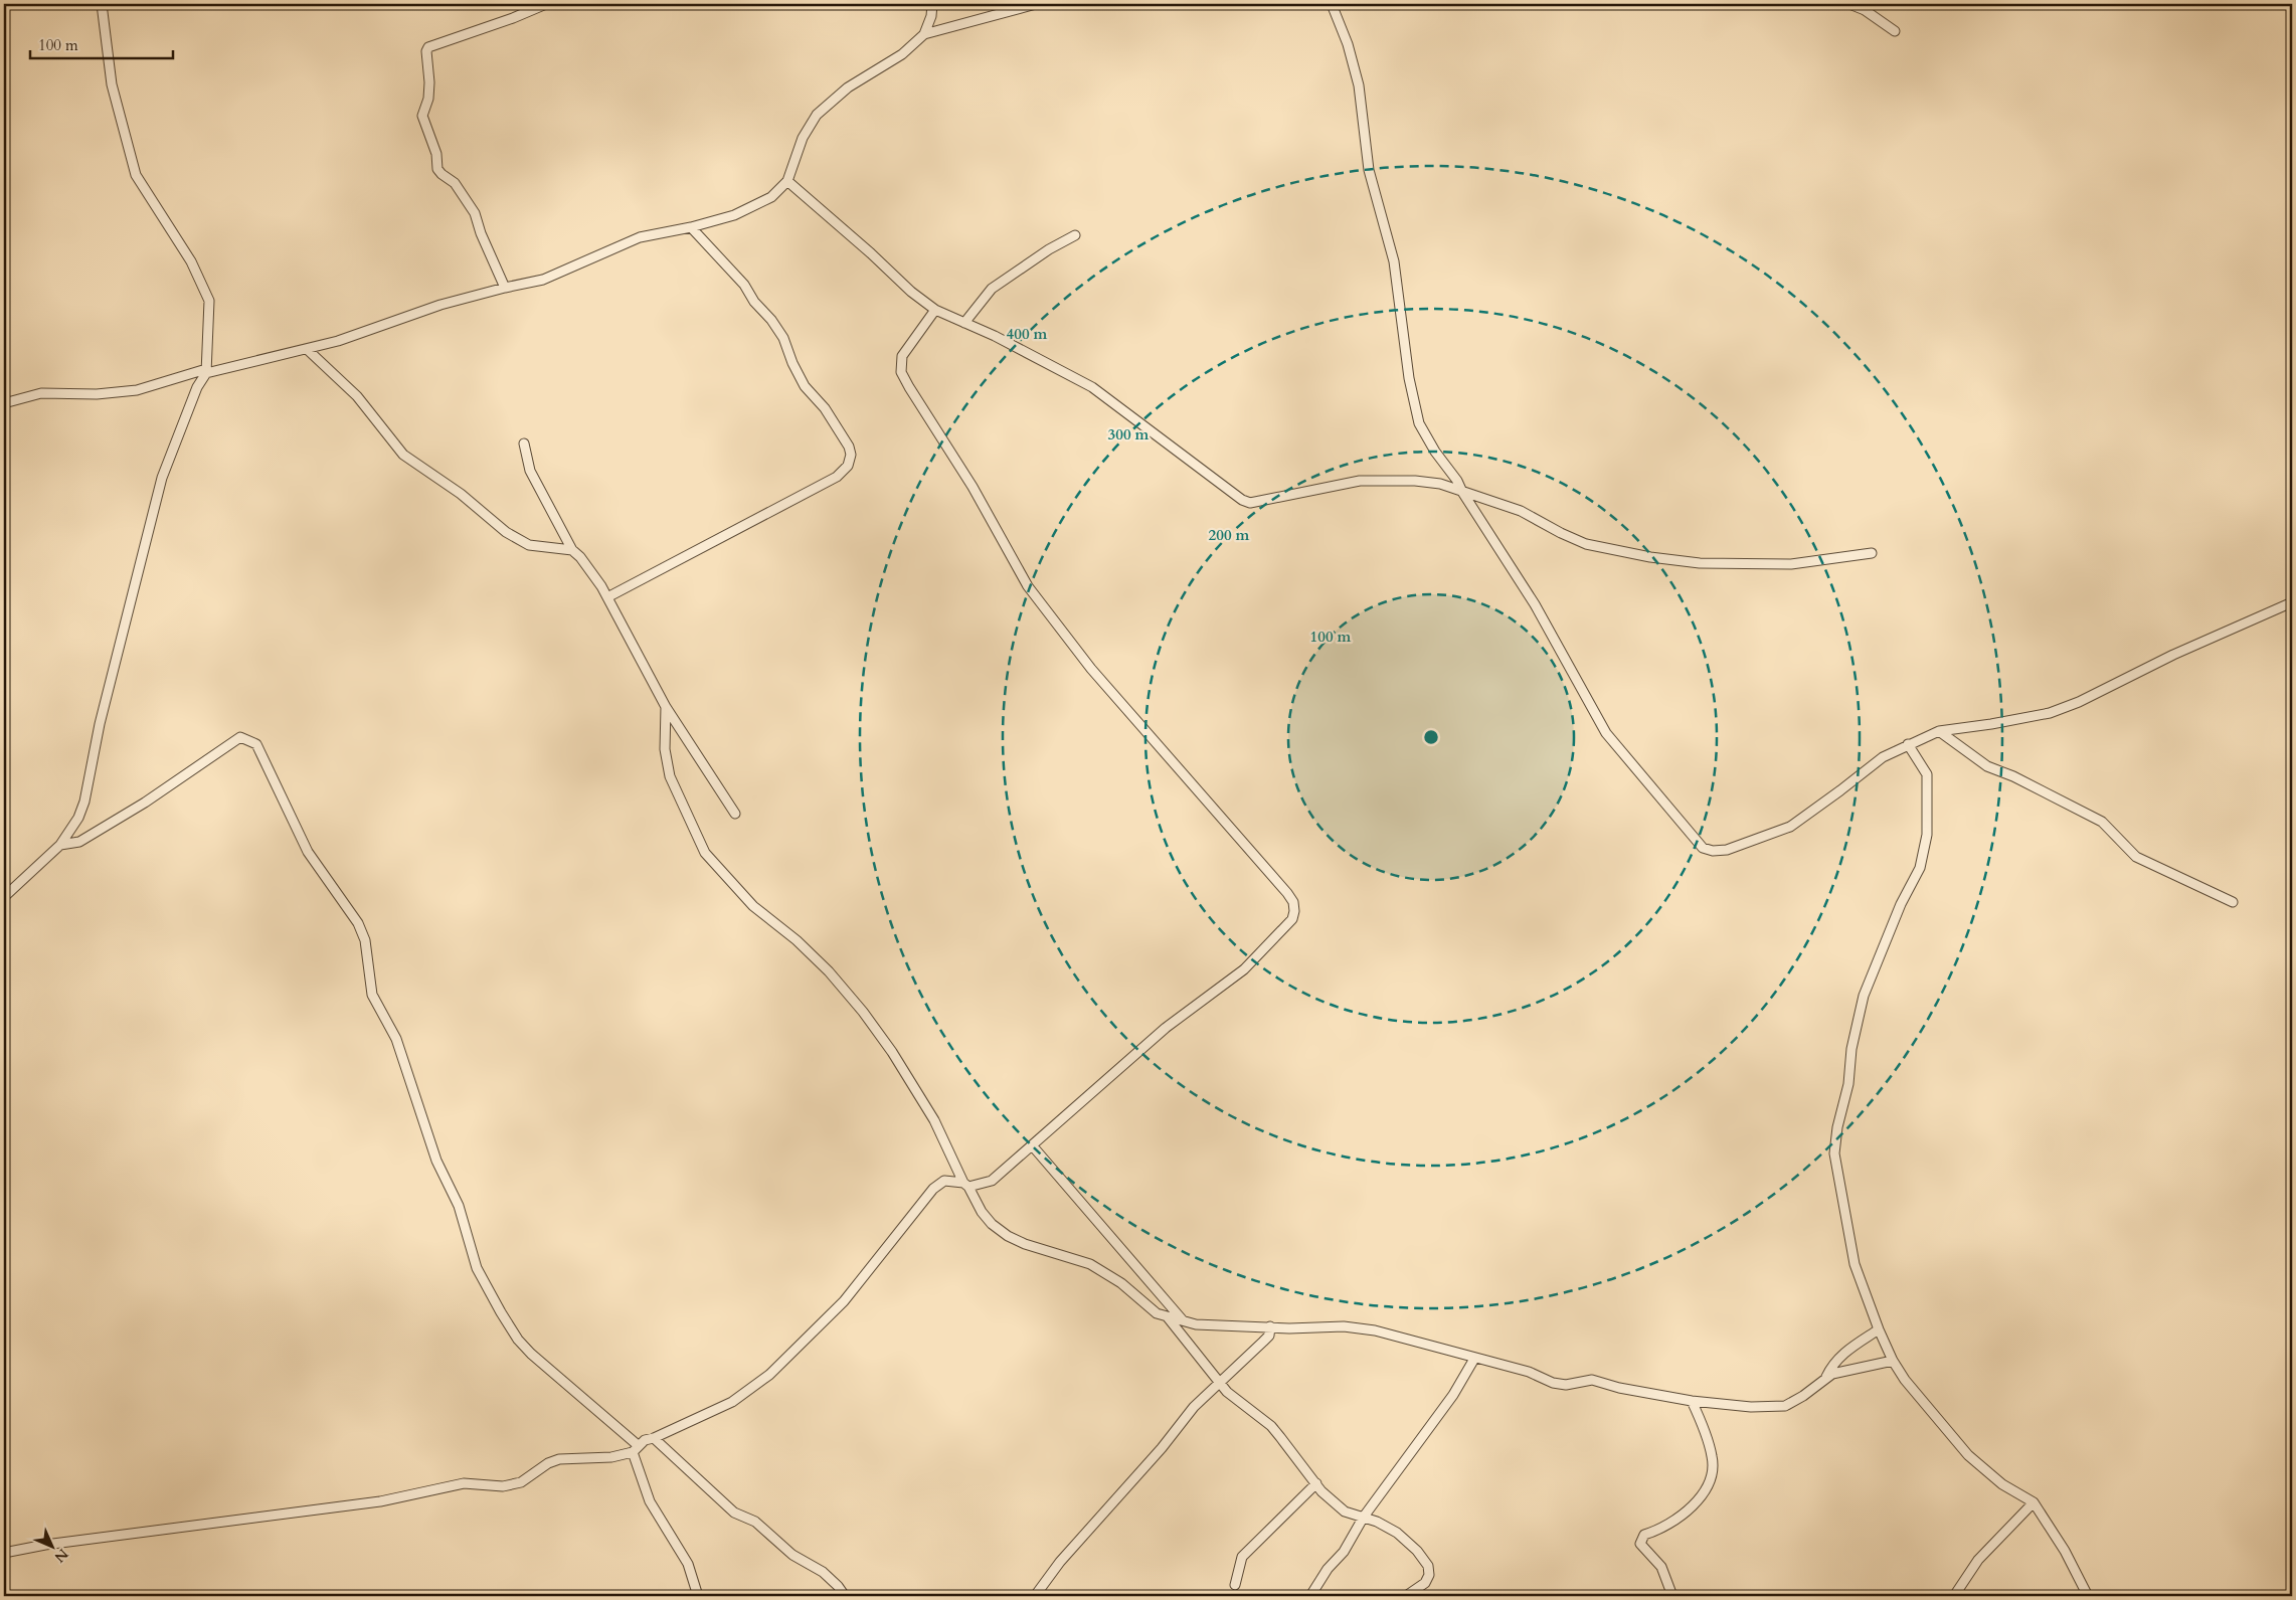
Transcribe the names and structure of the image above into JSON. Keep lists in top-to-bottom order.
{
  "scale_bar": "100 m",
  "north": "bottom right",
  "rings": [
    "400 m",
    "300 m",
    "200 m",
    "100 m"
  ]
}
